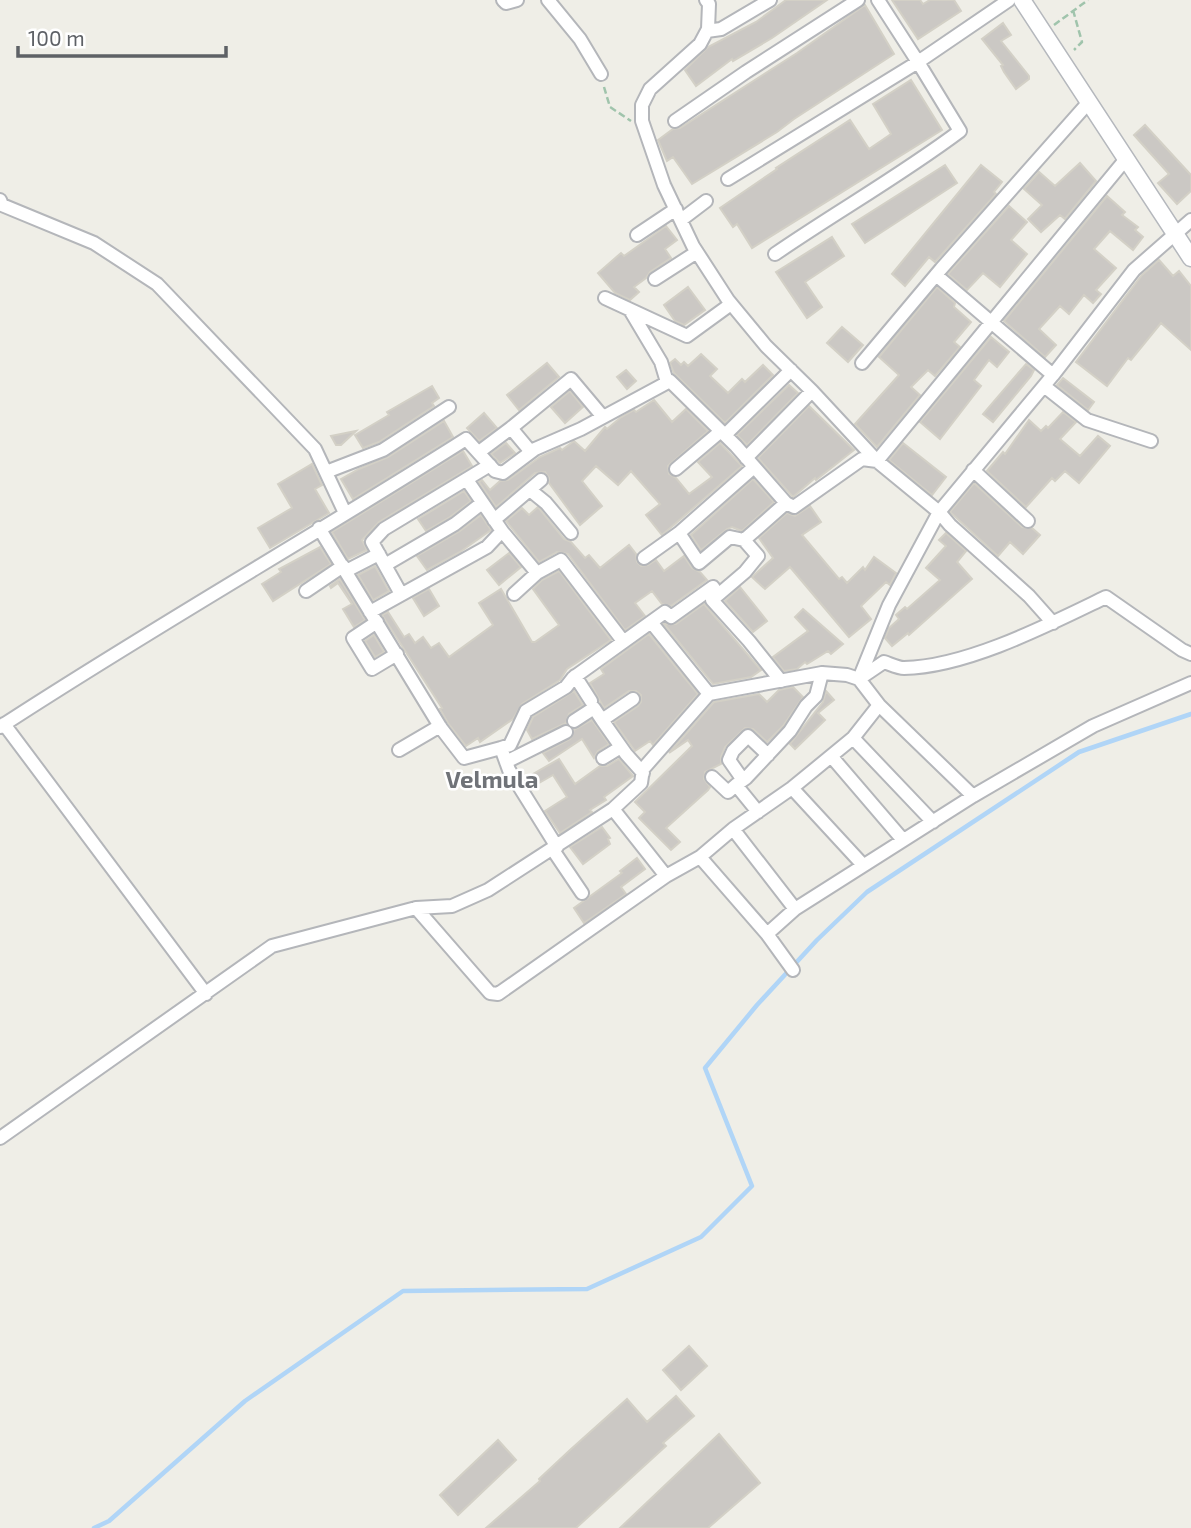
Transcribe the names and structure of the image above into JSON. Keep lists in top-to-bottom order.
{
  "districts": ["Velmula"],
  "scale_bar": "100 m"
}
